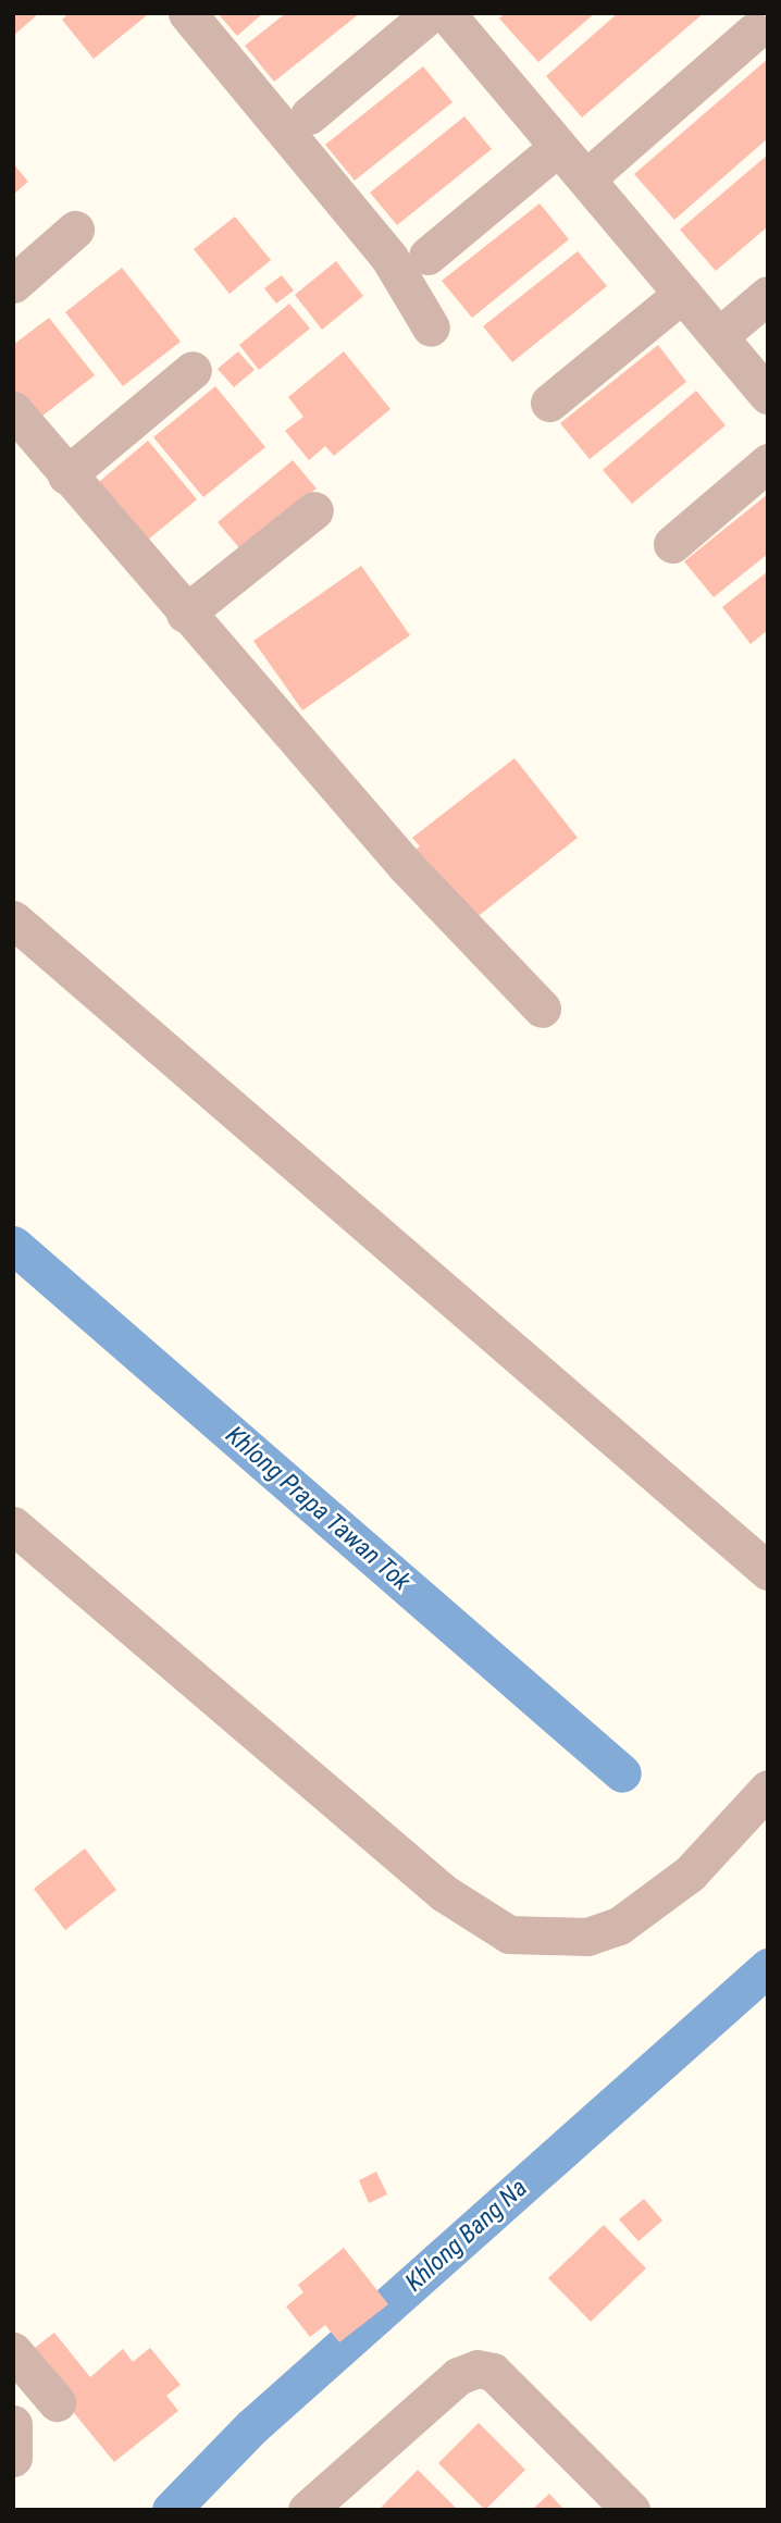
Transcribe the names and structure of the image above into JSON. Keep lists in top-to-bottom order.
{
  "water": ["Khlong Prapa Tawan Tok", "Khlong Bang Na"]
}
